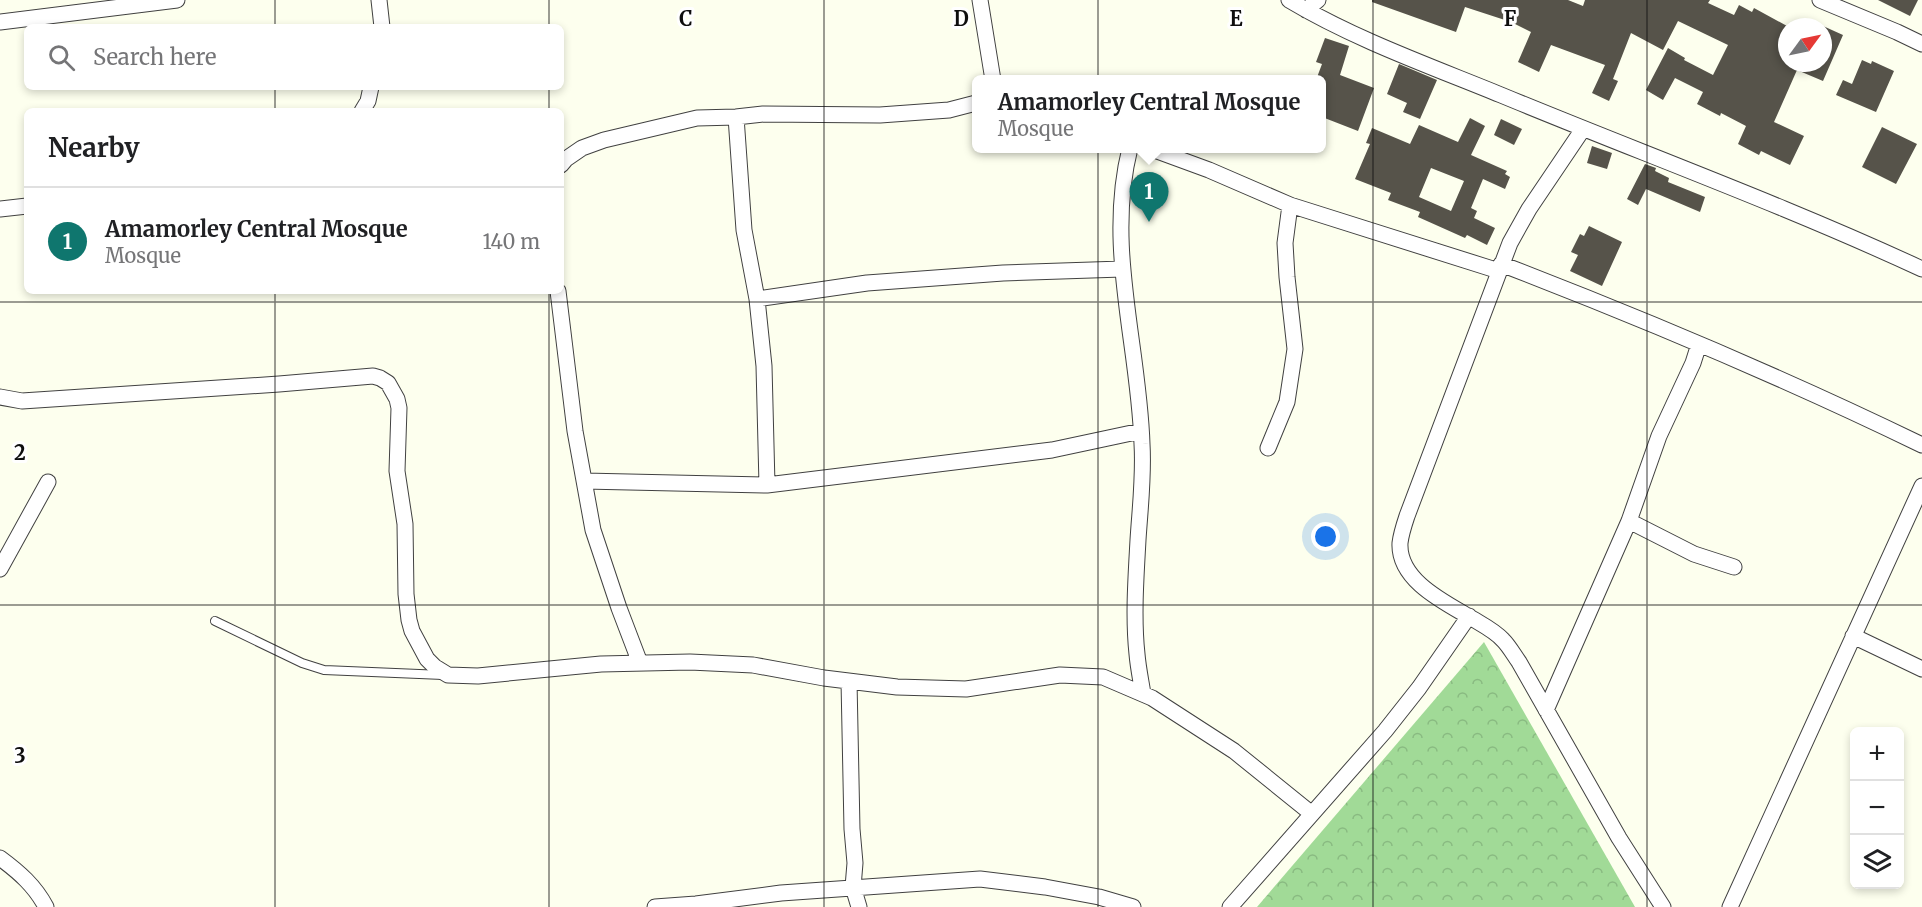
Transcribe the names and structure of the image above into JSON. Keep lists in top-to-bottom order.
{
  "north": "top right",
  "page": {
    "search": "Search here",
    "popup": ["Amamorley Central Mosque", "Mosque"],
    "heading": "Nearby",
    "pins": "1",
    "list": [
      {
        "mark": "1",
        "name": "Amamorley Central Mosque",
        "note": "Mosque",
        "value": "140 m"
      }
    ],
    "map_buttons": ["+", "−"]
  },
  "grid": {
    "columns": [
      "C",
      "D",
      "E",
      "F"
    ],
    "rows": ["2", "3"]
  }
}
